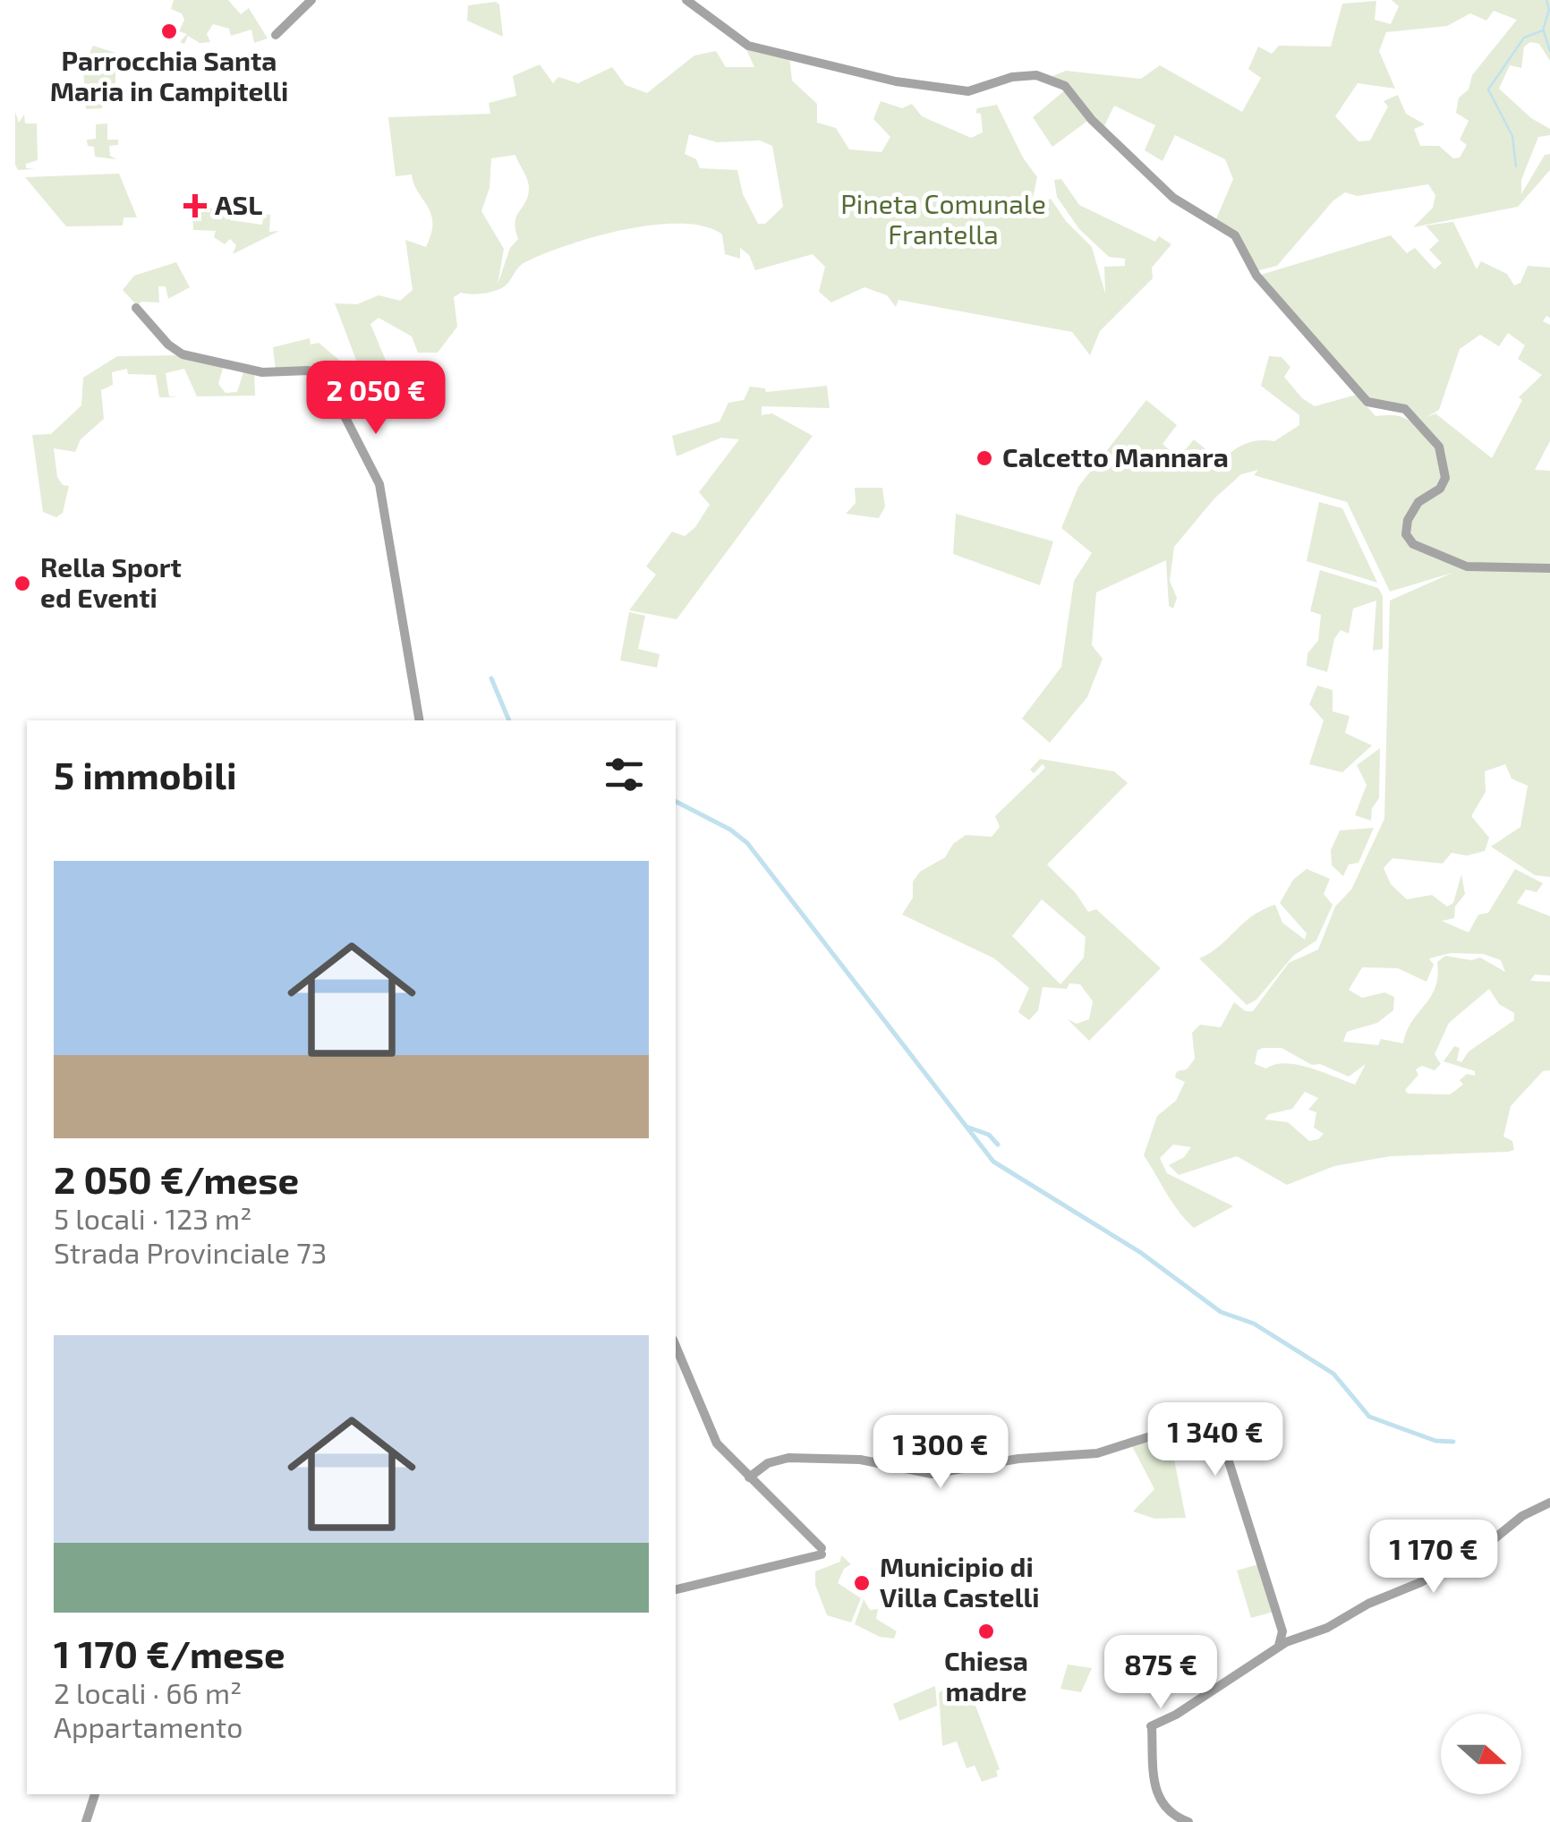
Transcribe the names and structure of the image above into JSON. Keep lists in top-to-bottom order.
{
  "parks": ["Pineta Comunale Frantella"],
  "places": {
    "other": [
      "Parrocchia Santa Maria in Campitelli",
      "Calcetto Mannara",
      "Rella Sport ed Eventi",
      "Municipio di Villa Castelli",
      "Chiesa madre"
    ],
    "health": ["ASL"]
  },
  "north": "right",
  "page": {
    "price": [
      "2 050 €",
      "1 340 €",
      "1 300 €",
      "1 170 €",
      "875 €"
    ],
    "heading": "5 immobili",
    "list": [
      {
        "name": "2 050 €/mese",
        "note": "5 locali · 123 m² · Strada Provinciale 73"
      },
      {
        "name": "1 170 €/mese",
        "note": "2 locali · 66 m² · Appartamento"
      }
    ]
  }
}
